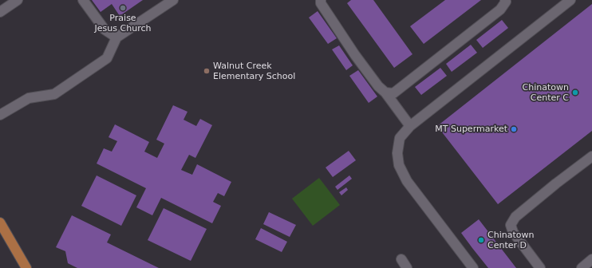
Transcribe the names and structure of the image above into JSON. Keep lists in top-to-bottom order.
{
  "places": [
    "Praise Jesus Church",
    "Walnut Creek Elementary School",
    "Chinatown Center C",
    "MT Supermarket",
    "Chinatown Center D"
  ]
}
